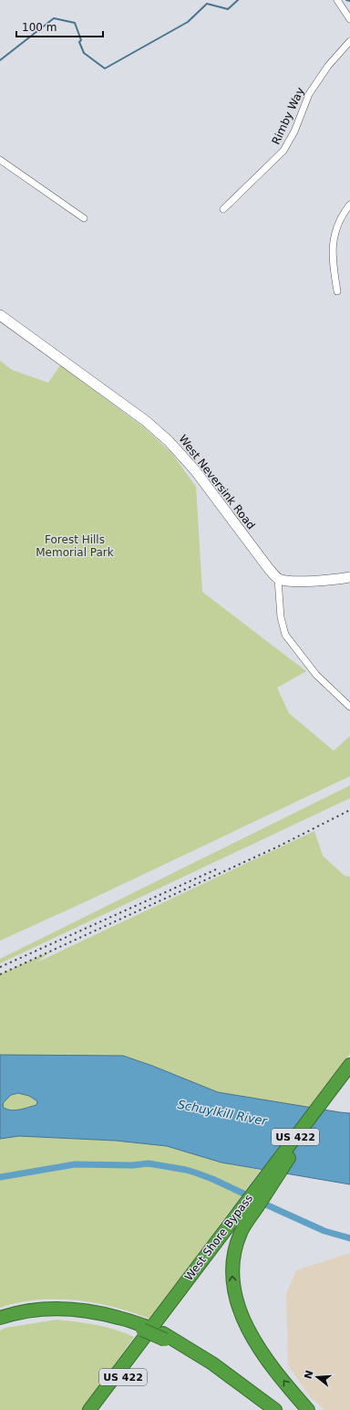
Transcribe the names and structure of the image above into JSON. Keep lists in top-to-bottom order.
{
  "streets": {
    "highway": ["US 422", "West Shore Bypass"],
    "street": ["Rimby Way", "West Neversink Road"]
  },
  "water": ["Schuylkill River"],
  "parks": ["Forest Hills Memorial Park"],
  "scale_bar": "100 m",
  "north": "left"
}
